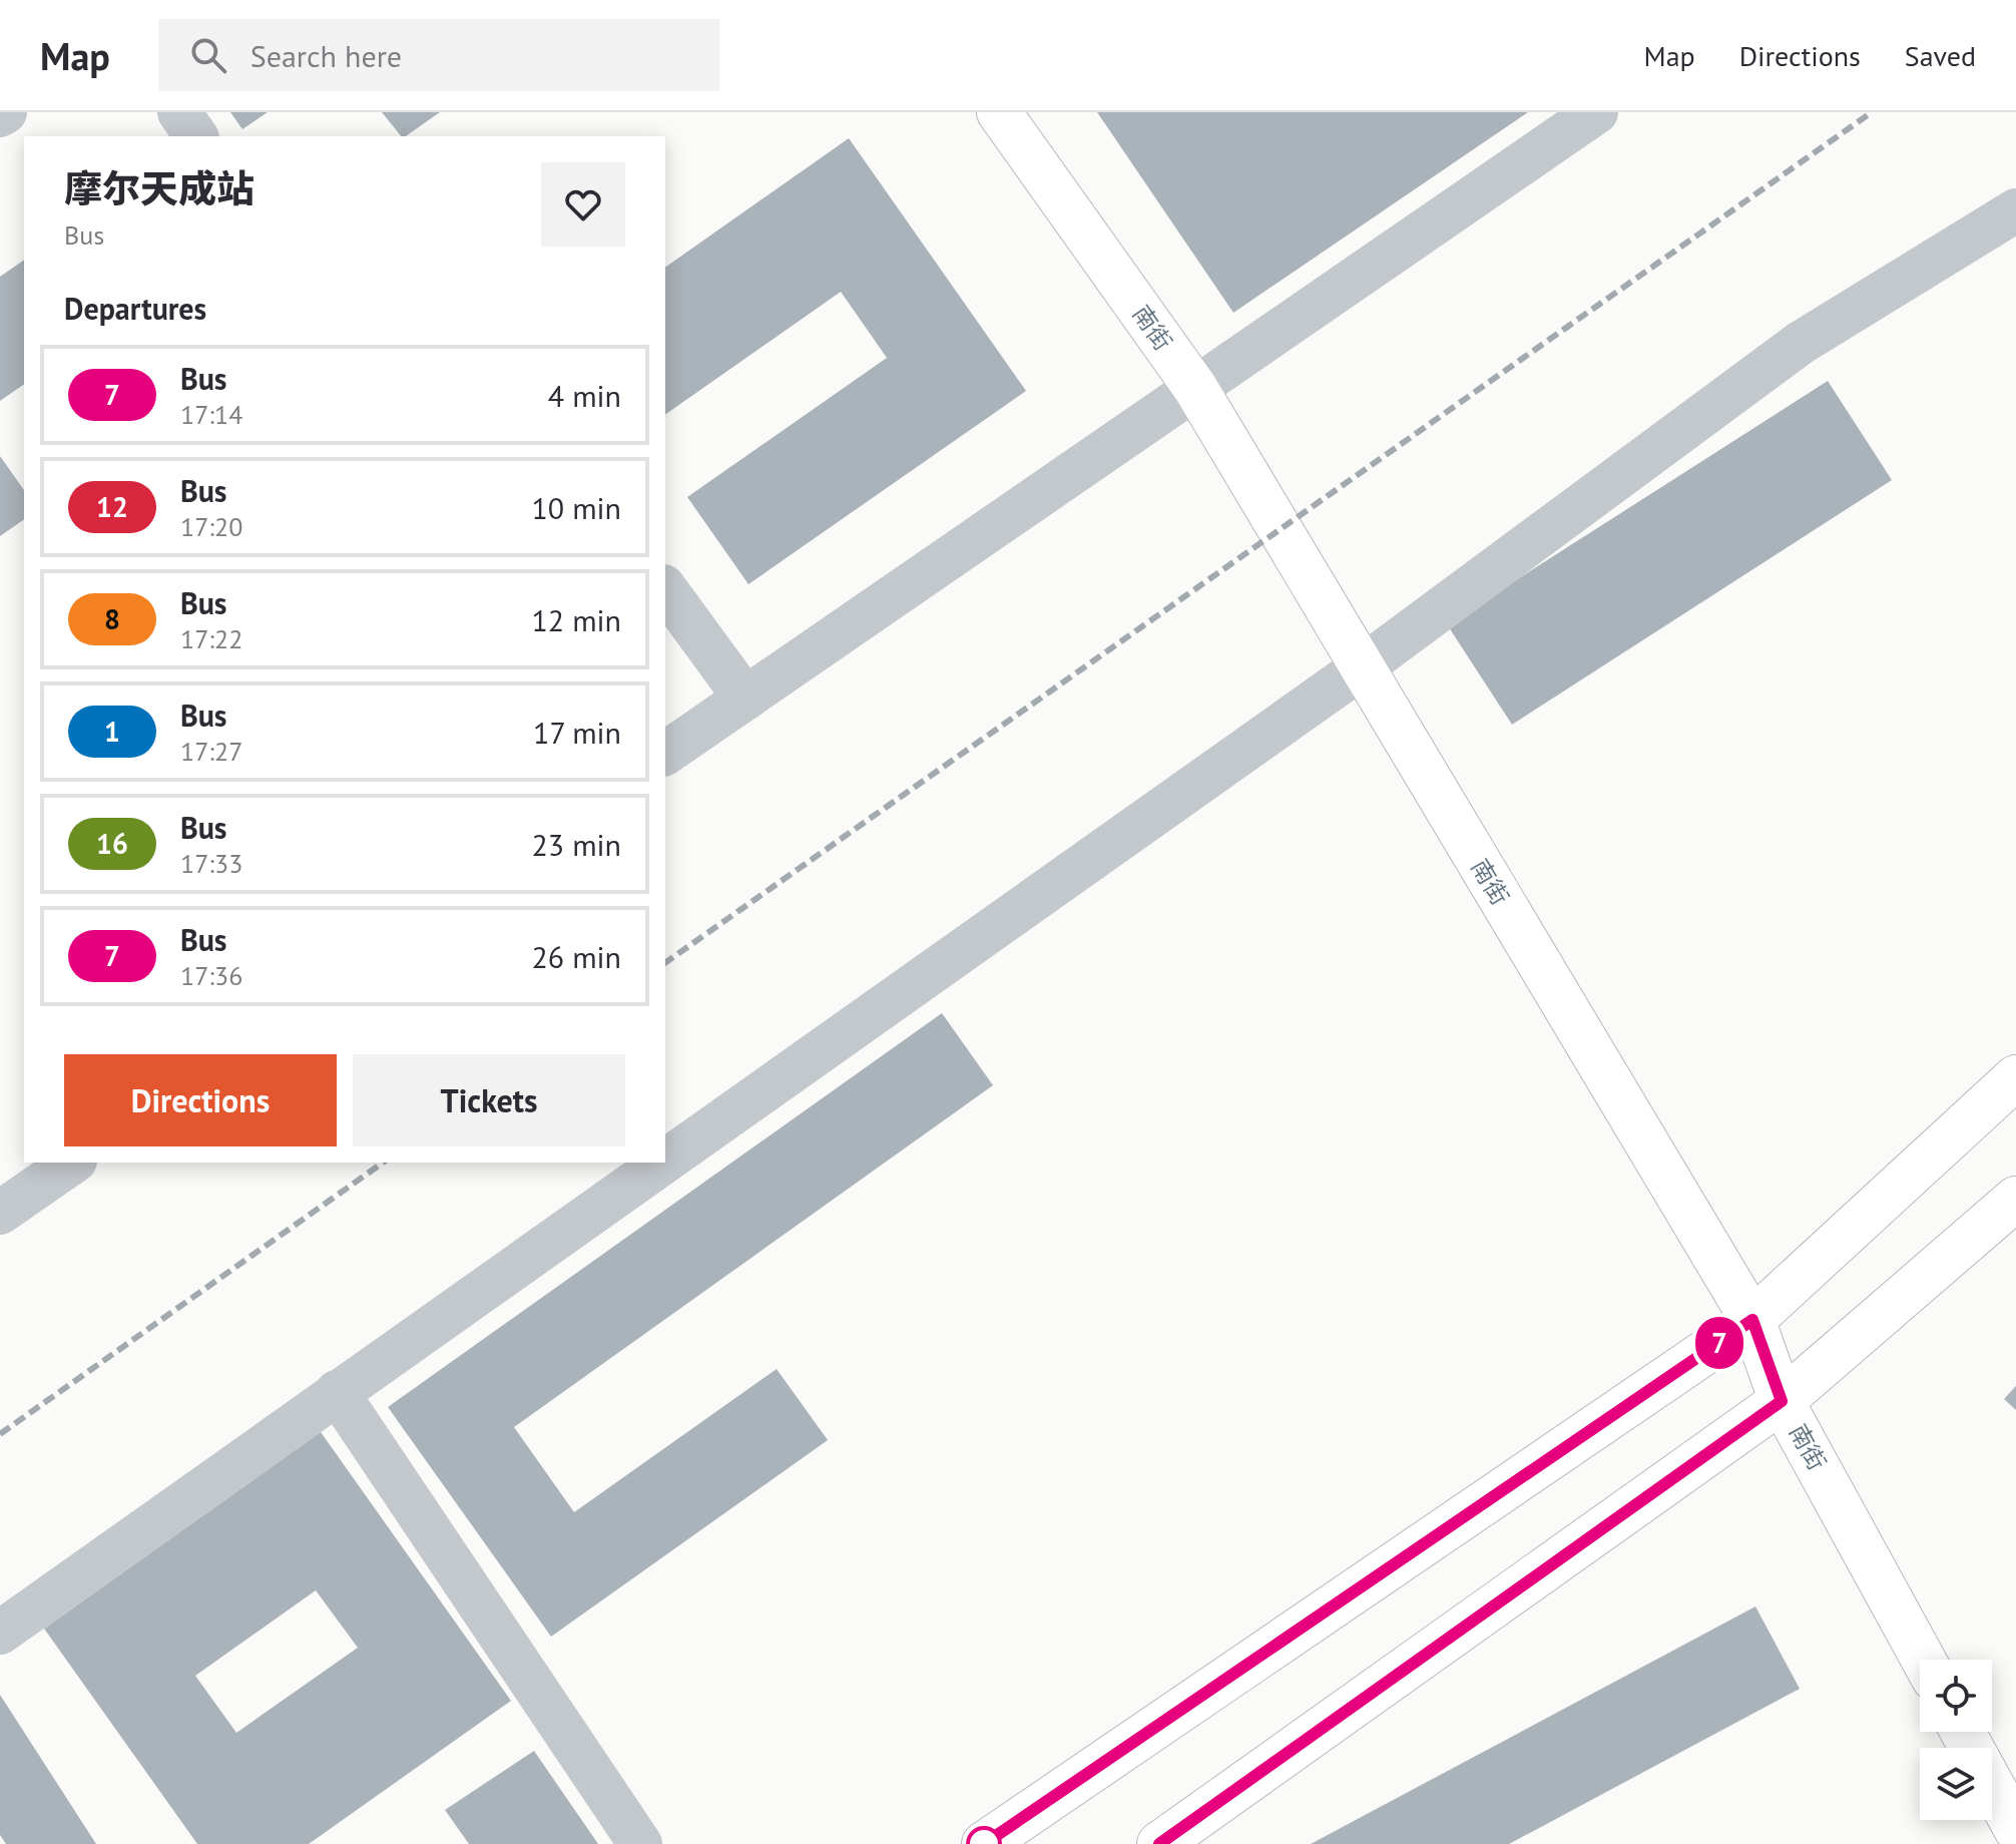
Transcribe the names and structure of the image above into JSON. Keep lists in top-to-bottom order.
{
  "streets": {
    "main road": ["南街"]
  },
  "lines": ["bus line 7"],
  "page": {
    "header": "Map",
    "search": "Search here",
    "nav": ["Map", "Directions", "Saved"],
    "on_map": "7",
    "heading": [
      ["摩尔天成站", "Bus"],
      "Departures"
    ],
    "list": [
      {
        "mark": "7",
        "name": "Bus",
        "note": "17:14",
        "value": "4 min"
      },
      {
        "mark": "12",
        "name": "Bus",
        "note": "17:20",
        "value": "10 min"
      },
      {
        "mark": "8",
        "name": "Bus",
        "note": "17:22",
        "value": "12 min"
      },
      {
        "mark": "1",
        "name": "Bus",
        "note": "17:27",
        "value": "17 min"
      },
      {
        "mark": "16",
        "name": "Bus",
        "note": "17:33",
        "value": "23 min"
      },
      {
        "mark": "7",
        "name": "Bus",
        "note": "17:36",
        "value": "26 min"
      }
    ],
    "buttons": ["Directions", "Tickets"]
  }
}
